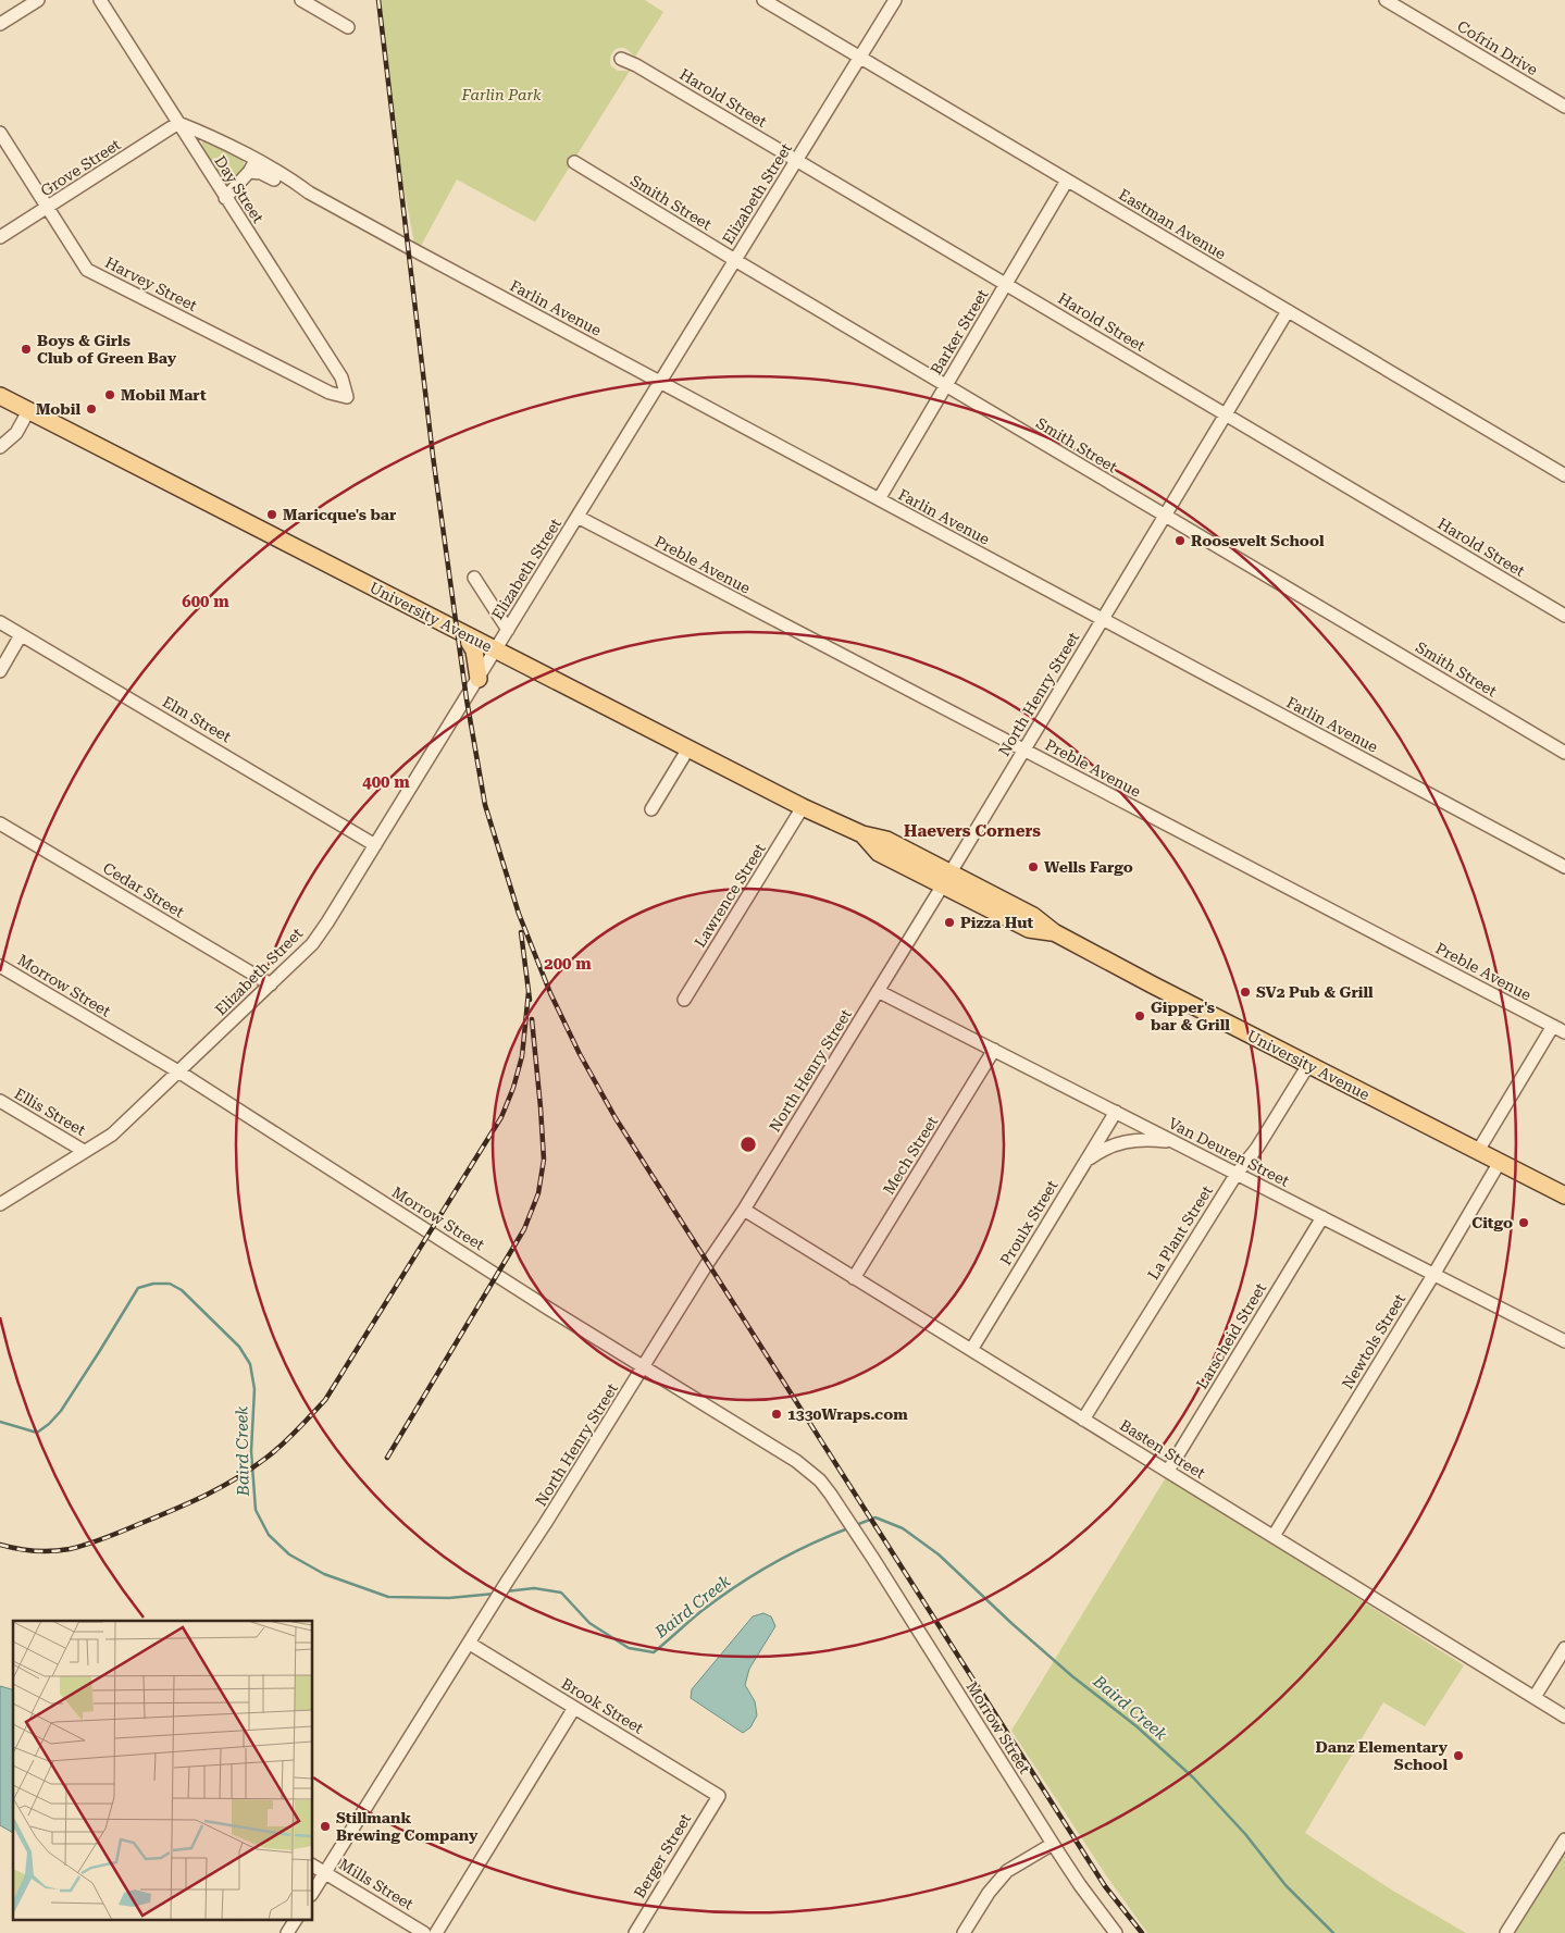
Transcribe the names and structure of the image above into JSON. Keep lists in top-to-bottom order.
{
  "streets": {
    "main road": ["University Avenue"],
    "street": [
      "Cofrin Drive",
      "Harold Street",
      "Grove Street",
      "Day Street",
      "Elizabeth Street",
      "Smith Street",
      "Eastman Avenue",
      "Harvey Street",
      "Farlin Avenue",
      "Barker Street",
      "Preble Avenue",
      "North Henry Street",
      "Elm Street",
      "Cedar Street",
      "Lawrence Street",
      "Morrow Street",
      "Ellis Street",
      "Van Deuren Street",
      "Mech Street",
      "Proulx Street",
      "La Plant Street",
      "Larscheid Street",
      "Newtols Street",
      "Basten Street",
      "Brook Street",
      "Berger Street",
      "Mills Street"
    ]
  },
  "crossings": [
    ["Harold Street", "Elizabeth Street"],
    ["Harold Street", "Barker Street"],
    ["Harold Street", "North Henry Street"],
    ["Grove Street", "Day Street"],
    ["Grove Street", "Harvey Street"],
    ["Grove Street", "Farlin Avenue"],
    ["Day Street", "Harvey Street"],
    ["Day Street", "Farlin Avenue"],
    ["Elizabeth Street", "Smith Street"],
    ["Elizabeth Street", "Eastman Avenue"],
    ["Elizabeth Street", "Farlin Avenue"],
    ["Elizabeth Street", "Preble Avenue"],
    ["Elizabeth Street", "University Avenue"],
    ["Elizabeth Street", "Elm Street"],
    ["Elizabeth Street", "Cedar Street"],
    ["Elizabeth Street", "Morrow Street"],
    ["Elizabeth Street", "Ellis Street"],
    ["Smith Street", "Barker Street"],
    ["Smith Street", "North Henry Street"],
    ["Eastman Avenue", "Barker Street"],
    ["Eastman Avenue", "North Henry Street"],
    ["Farlin Avenue", "Barker Street"],
    ["Farlin Avenue", "North Henry Street"],
    ["Preble Avenue", "North Henry Street"],
    ["University Avenue", "North Henry Street"],
    ["University Avenue", "Lawrence Street"],
    ["University Avenue", "La Plant Street"],
    ["University Avenue", "Newtols Street"],
    ["North Henry Street", "Morrow Street"],
    ["North Henry Street", "Van Deuren Street"],
    ["North Henry Street", "Basten Street"],
    ["North Henry Street", "Brook Street"],
    ["North Henry Street", "Mills Street"],
    ["Van Deuren Street", "Mech Street"],
    ["Van Deuren Street", "Proulx Street"],
    ["Van Deuren Street", "La Plant Street"],
    ["Van Deuren Street", "Larscheid Street"],
    ["Van Deuren Street", "Newtols Street"],
    ["Mech Street", "Basten Street"],
    ["Proulx Street", "Basten Street"],
    ["La Plant Street", "Basten Street"],
    ["Larscheid Street", "Basten Street"],
    ["Newtols Street", "Basten Street"],
    ["Brook Street", "Berger Street"]
  ],
  "districts": ["Haevers Corners"],
  "water": ["Baird Creek"],
  "parks": ["Farlin Park"],
  "places": [
    "Boys & Girls Club of Green Bay",
    "Mobil Mart",
    "Mobil",
    "Maricque's bar",
    "Roosevelt School",
    "Wells Fargo",
    "Pizza Hut",
    "SV2 Pub & Grill",
    "Gipper's bar & Grill",
    "Citgo",
    "1330Wraps.com",
    "Danz Elementary School",
    "Stillmank Brewing Company"
  ],
  "rings": ["600 m", "400 m", "200 m"]
}
